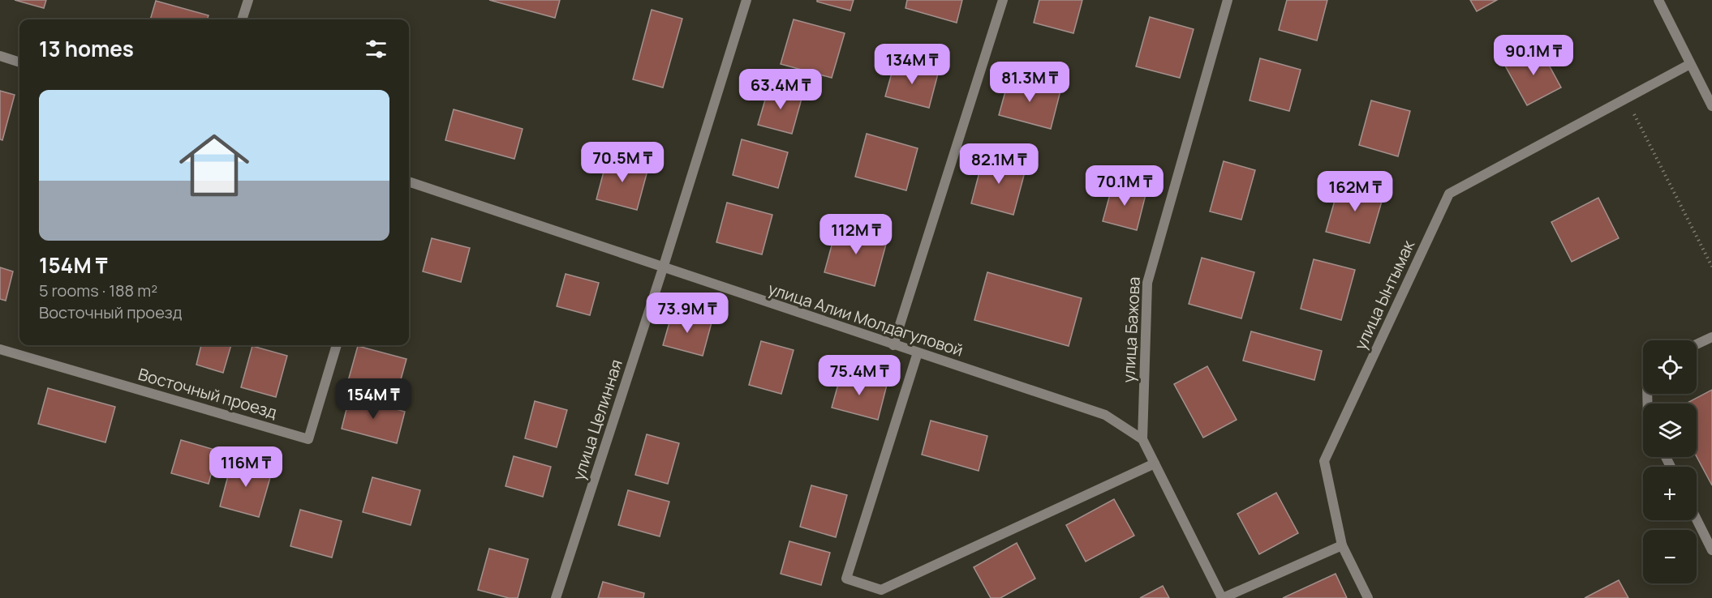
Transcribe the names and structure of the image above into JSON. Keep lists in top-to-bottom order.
{
  "streets": {
    "street": [
      "улица Ынтымак",
      "улица Алии Молдагуловой",
      "улица Бажова",
      "Восточный проезд",
      "улица Целинная"
    ]
  },
  "crossings": [
    ["улица Алии Молдагуловой", "улица Бажова"],
    ["улица Алии Молдагуловой", "улица Целинная"]
  ],
  "page": {
    "heading": "13 homes",
    "price": [
      "90.1M ₸",
      "134M ₸",
      "81.3M ₸",
      "63.4M ₸",
      "70.5M ₸",
      "82.1M ₸",
      "70.1M ₸",
      "162M ₸",
      "112M ₸",
      "73.9M ₸",
      "75.4M ₸",
      "154M ₸",
      "116M ₸"
    ],
    "list": [
      {
        "name": "154M ₸",
        "note": "5 rooms · 188 m² · Восточный проезд"
      }
    ],
    "map_buttons": ["+", "−"]
  }
}
